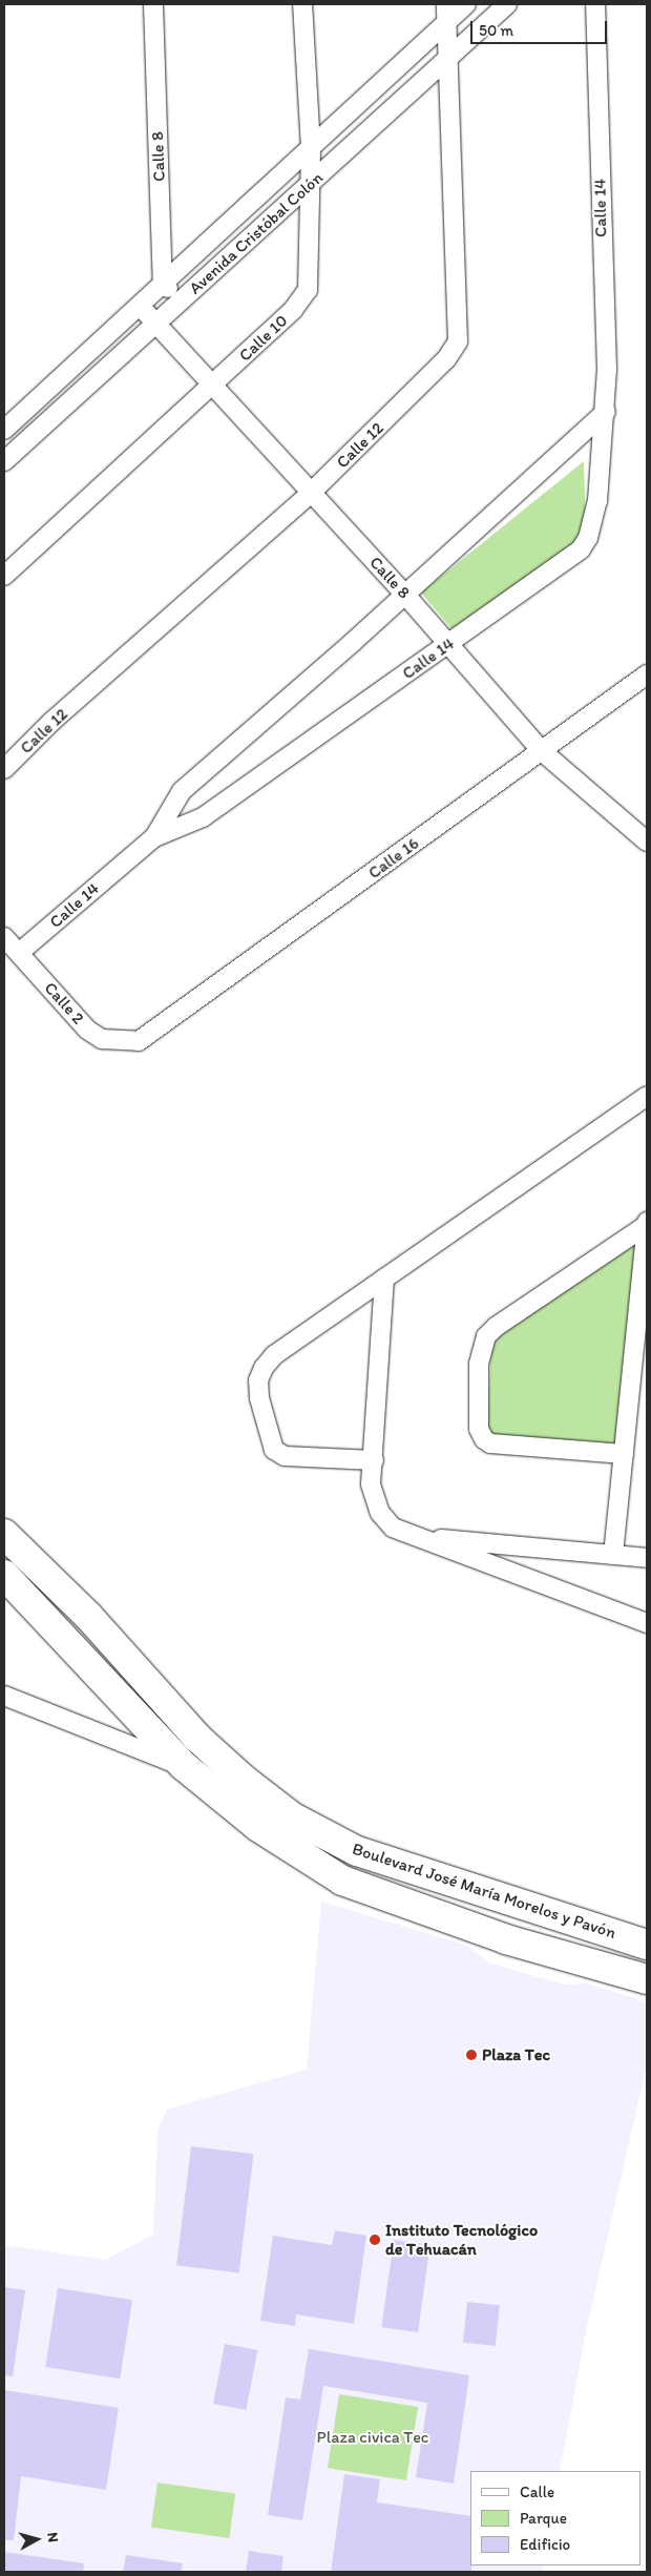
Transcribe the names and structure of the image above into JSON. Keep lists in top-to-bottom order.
{
  "streets": {
    "main road": ["Boulevard José María Morelos y Pavón"],
    "street": [
      "Calle 8",
      "Calle 14",
      "Avenida Cristóbal Colón",
      "Calle 10",
      "Calle 12",
      "Calle 16",
      "Calle 2"
    ]
  },
  "crossings": [
    ["Calle 8", "Calle 14"],
    ["Calle 8", "Avenida Cristóbal Colón"],
    ["Calle 8", "Calle 10"],
    ["Calle 8", "Calle 12"],
    ["Calle 8", "Calle 16"],
    ["Calle 14", "Calle 2"],
    ["Avenida Cristóbal Colón", "Calle 10"],
    ["Avenida Cristóbal Colón", "Calle 12"],
    ["Calle 16", "Calle 2"]
  ],
  "parks": ["Plaza civica Tec"],
  "places": ["Plaza Tec", "Instituto Tecnológico de Tehuacán"],
  "legend": ["Calle", "Parque", "Edificio"],
  "scale_bar": "50 m",
  "north": "right"
}
